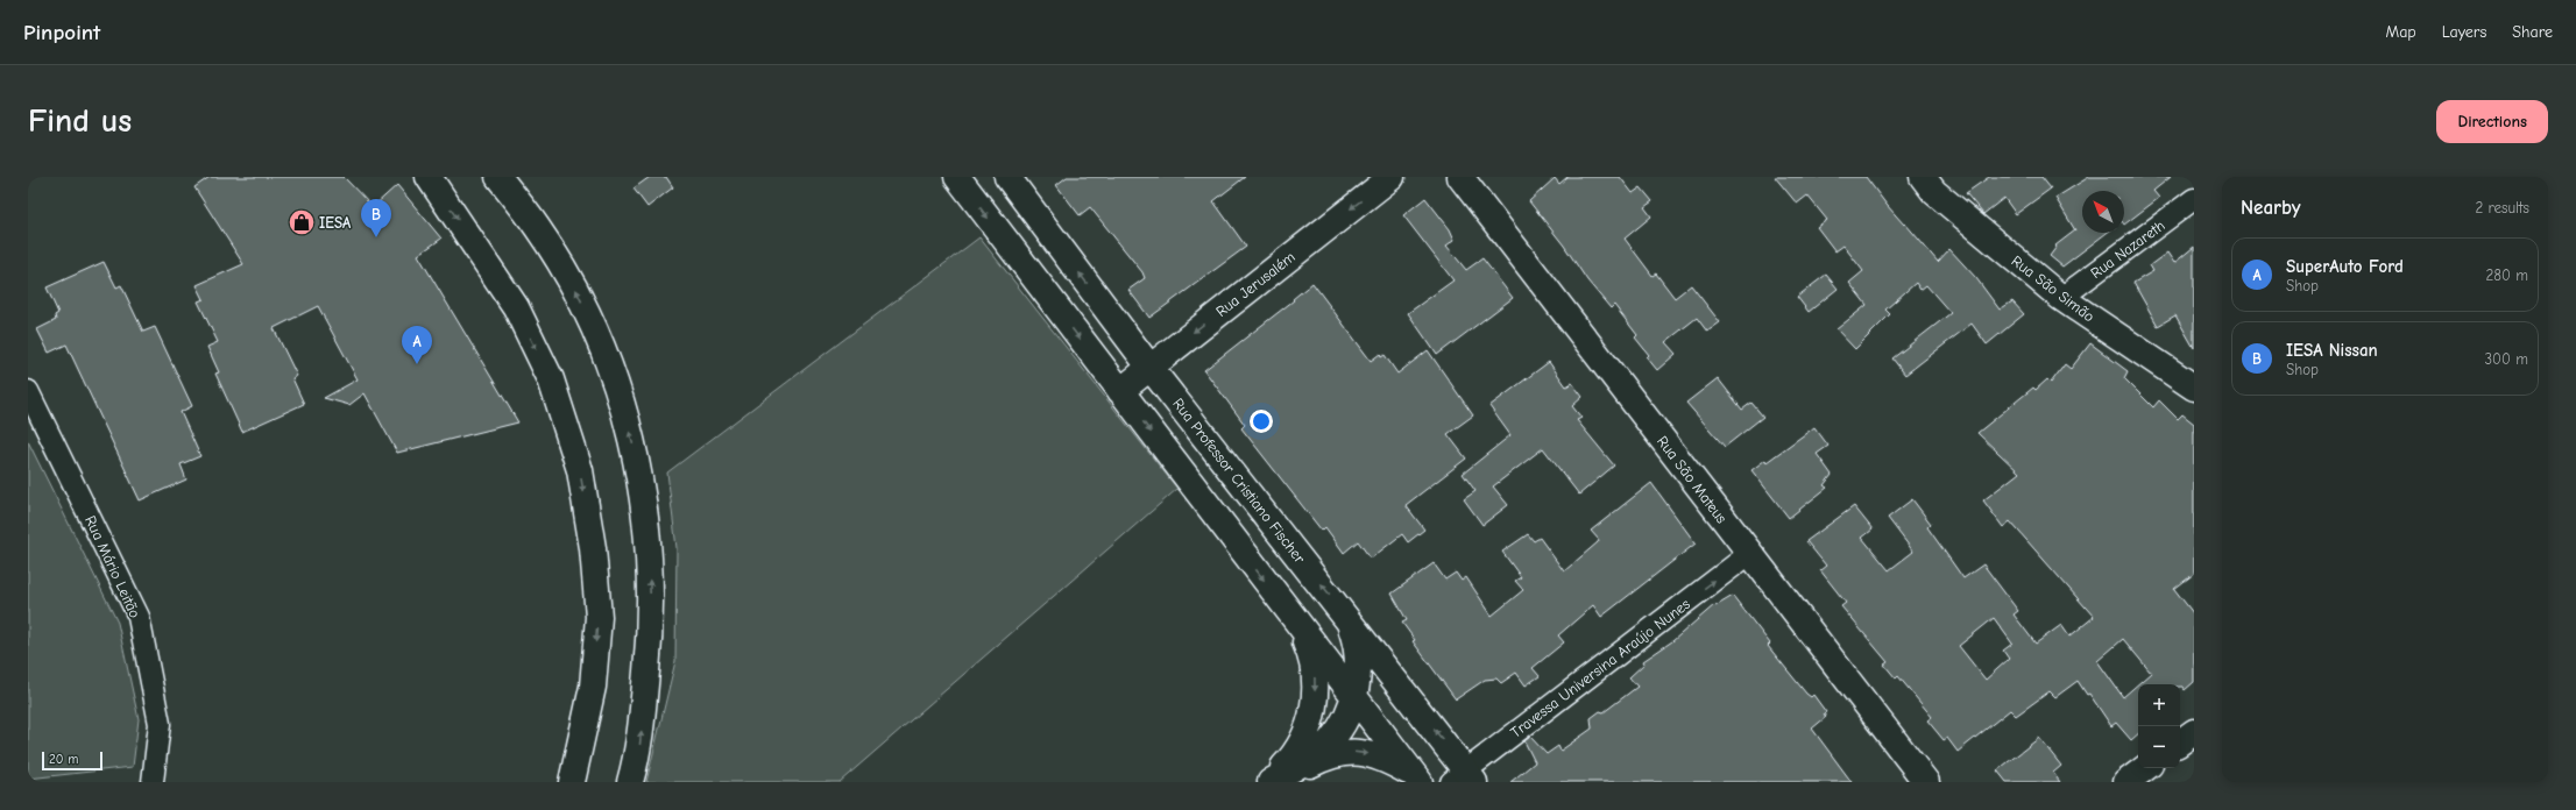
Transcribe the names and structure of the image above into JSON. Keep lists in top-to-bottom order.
{
  "streets": {
    "main road": [
      "Rua Jerusalém",
      "Rua São Simão",
      "Rua São Mateus",
      "Rua Professor Cristiano Fischer"
    ],
    "street": ["Rua Nazareth", "Rua Mário Leitão", "Travessa Universina Araújo Nunes"]
  },
  "crossings": [
    ["Rua Nazareth", "Rua São Simão"],
    ["Rua Jerusalém", "Rua Professor Cristiano Fischer"],
    ["Rua São Mateus", "Travessa Universina Araújo Nunes"],
    ["Rua Professor Cristiano Fischer", "Travessa Universina Araújo Nunes"]
  ],
  "one_way": ["Rua Jerusalém", "Travessa Universina Araújo Nunes"],
  "places": {
    "shop": ["IESA"]
  },
  "scale_bar": "20 m",
  "north": "top left",
  "page": {
    "header": "Pinpoint",
    "nav": ["Map", "Layers", "Share"],
    "buttons": "Directions",
    "title": "Find us",
    "heading": ["Nearby", "2 results"],
    "pins": ["B", "A"],
    "list": [
      {
        "mark": "A",
        "name": "SuperAuto Ford",
        "note": "Shop",
        "value": "280 m"
      },
      {
        "mark": "B",
        "name": "IESA Nissan",
        "note": "Shop",
        "value": "300 m"
      }
    ],
    "map_buttons": ["+", "−"],
    "scale": "20 m"
  }
}
